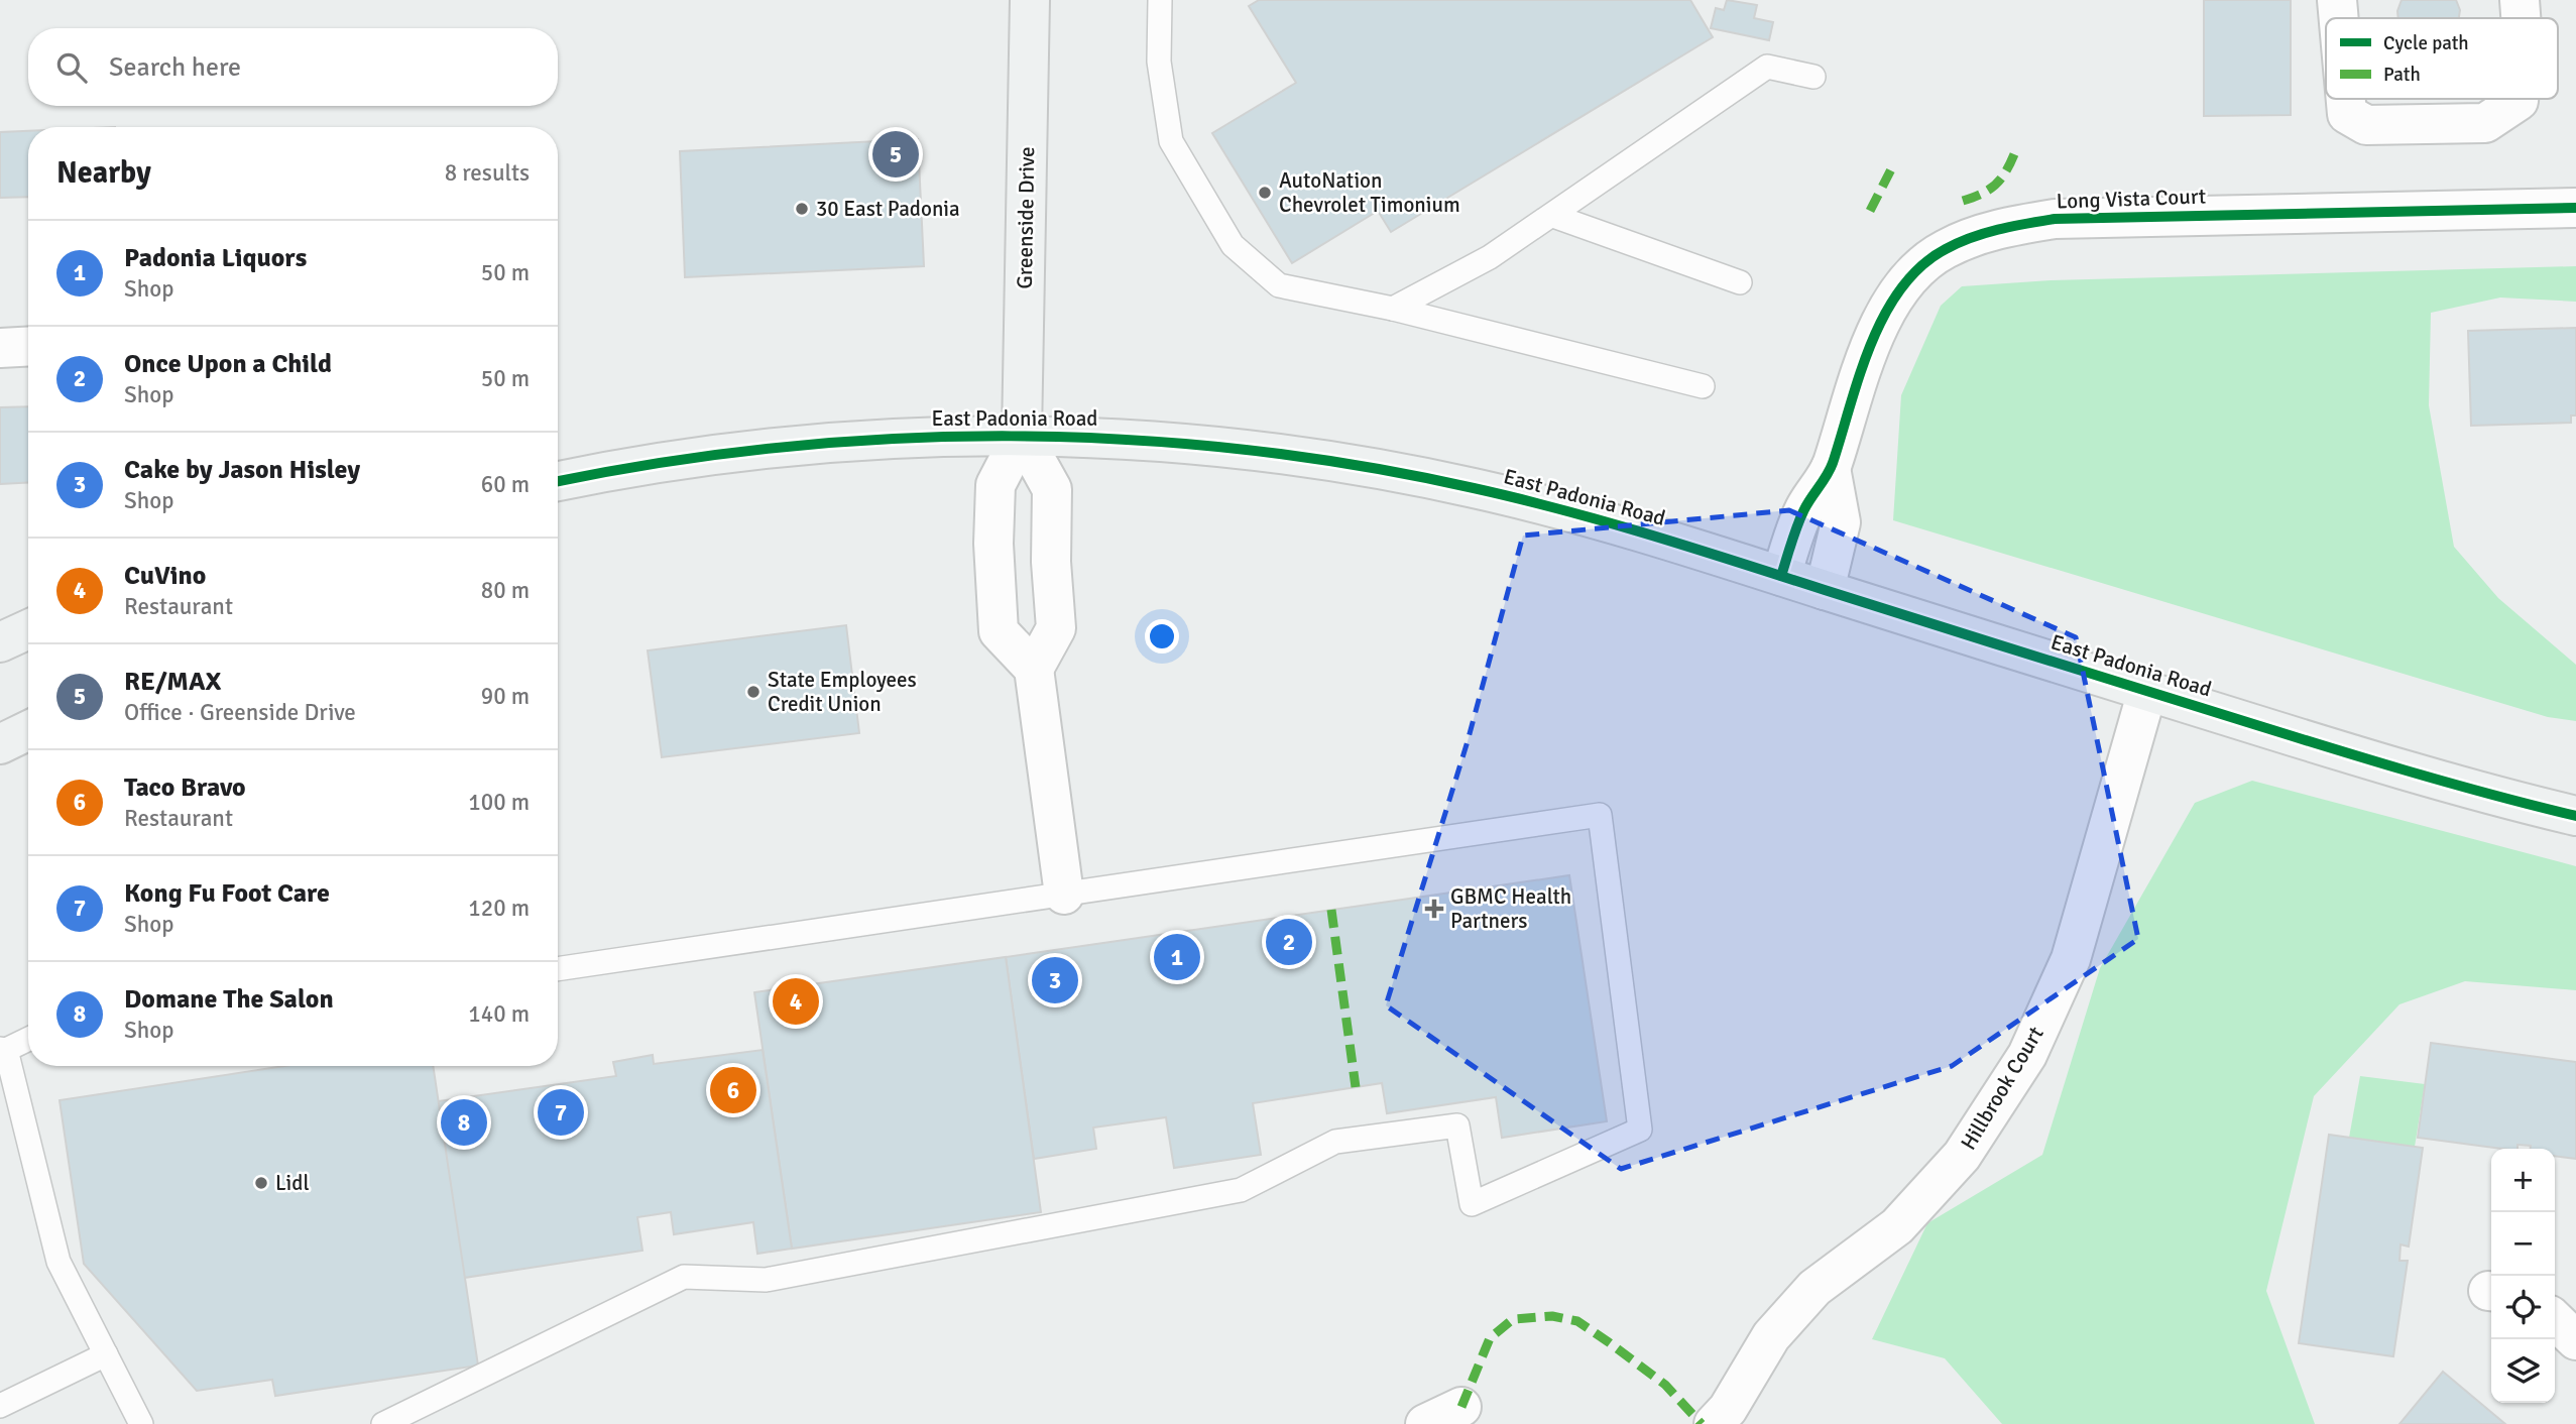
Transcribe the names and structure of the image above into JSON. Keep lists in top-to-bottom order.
{
  "streets": {
    "street": [
      "Long Vista Court",
      "Greenside Drive",
      "East Padonia Road",
      "Hillbrook Court"
    ]
  },
  "crossings": [
    ["Greenside Drive", "East Padonia Road"],
    ["East Padonia Road", "Hillbrook Court"]
  ],
  "places": {
    "other": [
      "AutoNation Chevrolet Timonium",
      "30 East Padonia",
      "State Employees Credit Union",
      "Lidl"
    ],
    "health": ["GBMC Health Partners"]
  },
  "legend": ["Cycle path", "Path"],
  "page": {
    "search": "Search here",
    "pins": [
      "5",
      "2",
      "1",
      "3",
      "4",
      "6",
      "7",
      "8"
    ],
    "heading": ["Nearby", "8 results"],
    "list": [
      {
        "mark": "1",
        "name": "Padonia Liquors",
        "note": "Shop",
        "value": "50 m"
      },
      {
        "mark": "2",
        "name": "Once Upon a Child",
        "note": "Shop",
        "value": "50 m"
      },
      {
        "mark": "3",
        "name": "Cake by Jason Hisley",
        "note": "Shop",
        "value": "60 m"
      },
      {
        "mark": "4",
        "name": "CuVino",
        "note": "Restaurant",
        "value": "80 m"
      },
      {
        "mark": "5",
        "name": "RE/MAX",
        "note": "Office · Greenside Drive",
        "value": "90 m"
      },
      {
        "mark": "6",
        "name": "Taco Bravo",
        "note": "Restaurant",
        "value": "100 m"
      },
      {
        "mark": "7",
        "name": "Kong Fu Foot Care",
        "note": "Shop",
        "value": "120 m"
      },
      {
        "mark": "8",
        "name": "Domane The Salon",
        "note": "Shop",
        "value": "140 m"
      }
    ],
    "map_buttons": ["+", "−"]
  }
}
